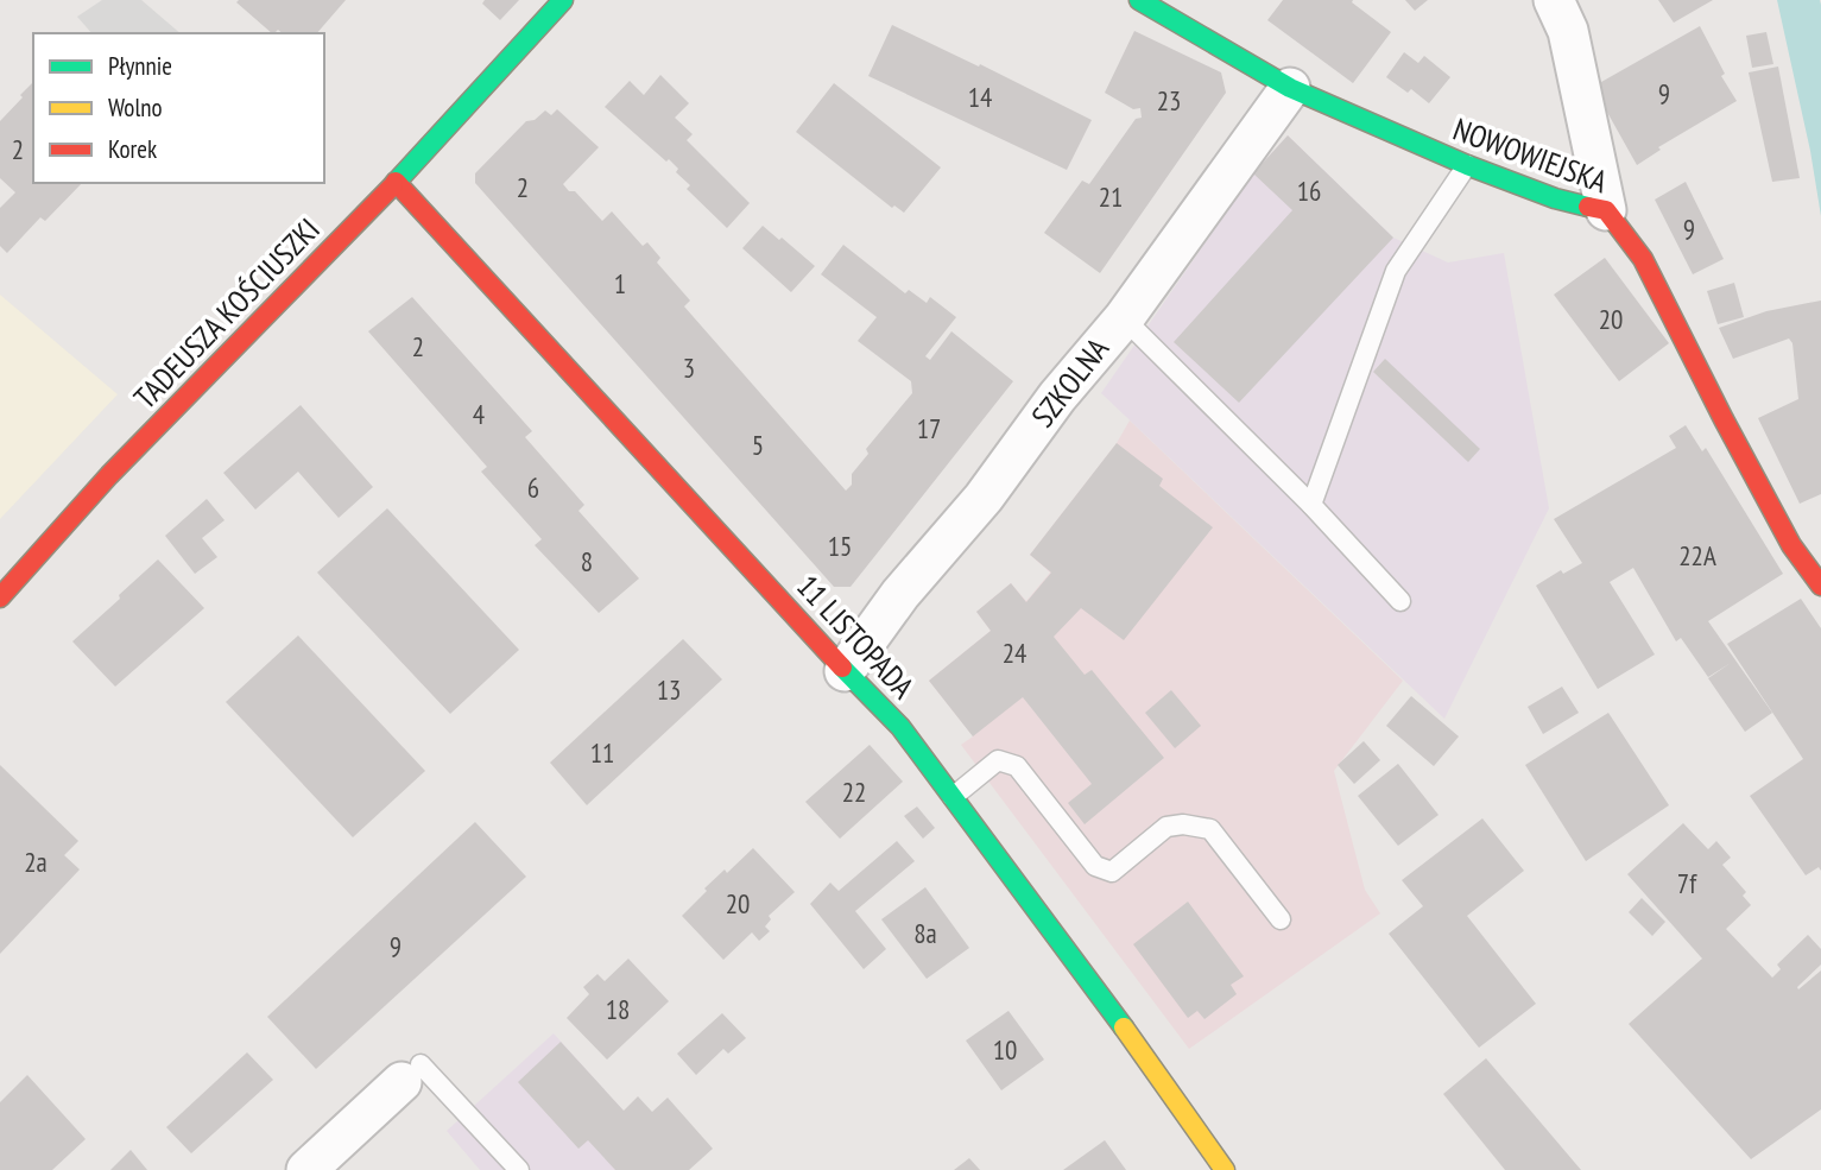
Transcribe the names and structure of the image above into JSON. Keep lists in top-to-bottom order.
{
  "streets": {
    "street": [
      "NOWOWIEJSKA",
      "TADEUSZA KOŚCIUSZKI",
      "SZKOLNA",
      "11 LISTOPADA"
    ]
  },
  "crossings": [
    ["NOWOWIEJSKA", "SZKOLNA"],
    ["TADEUSZA KOŚCIUSZKI", "11 LISTOPADA"],
    ["SZKOLNA", "11 LISTOPADA"]
  ],
  "house_numbers": [
    "9",
    "14",
    "23",
    "2",
    "2",
    "16",
    "21",
    "9",
    "1",
    "20",
    "2",
    "3",
    "4",
    "17",
    "5",
    "6",
    "15",
    "22A",
    "8",
    "24",
    "13",
    "11",
    "22",
    "2a",
    "7f",
    "20",
    "8a",
    "9",
    "18",
    "10"
  ],
  "legend": ["Płynnie", "Wolno", "Korek"]
}
